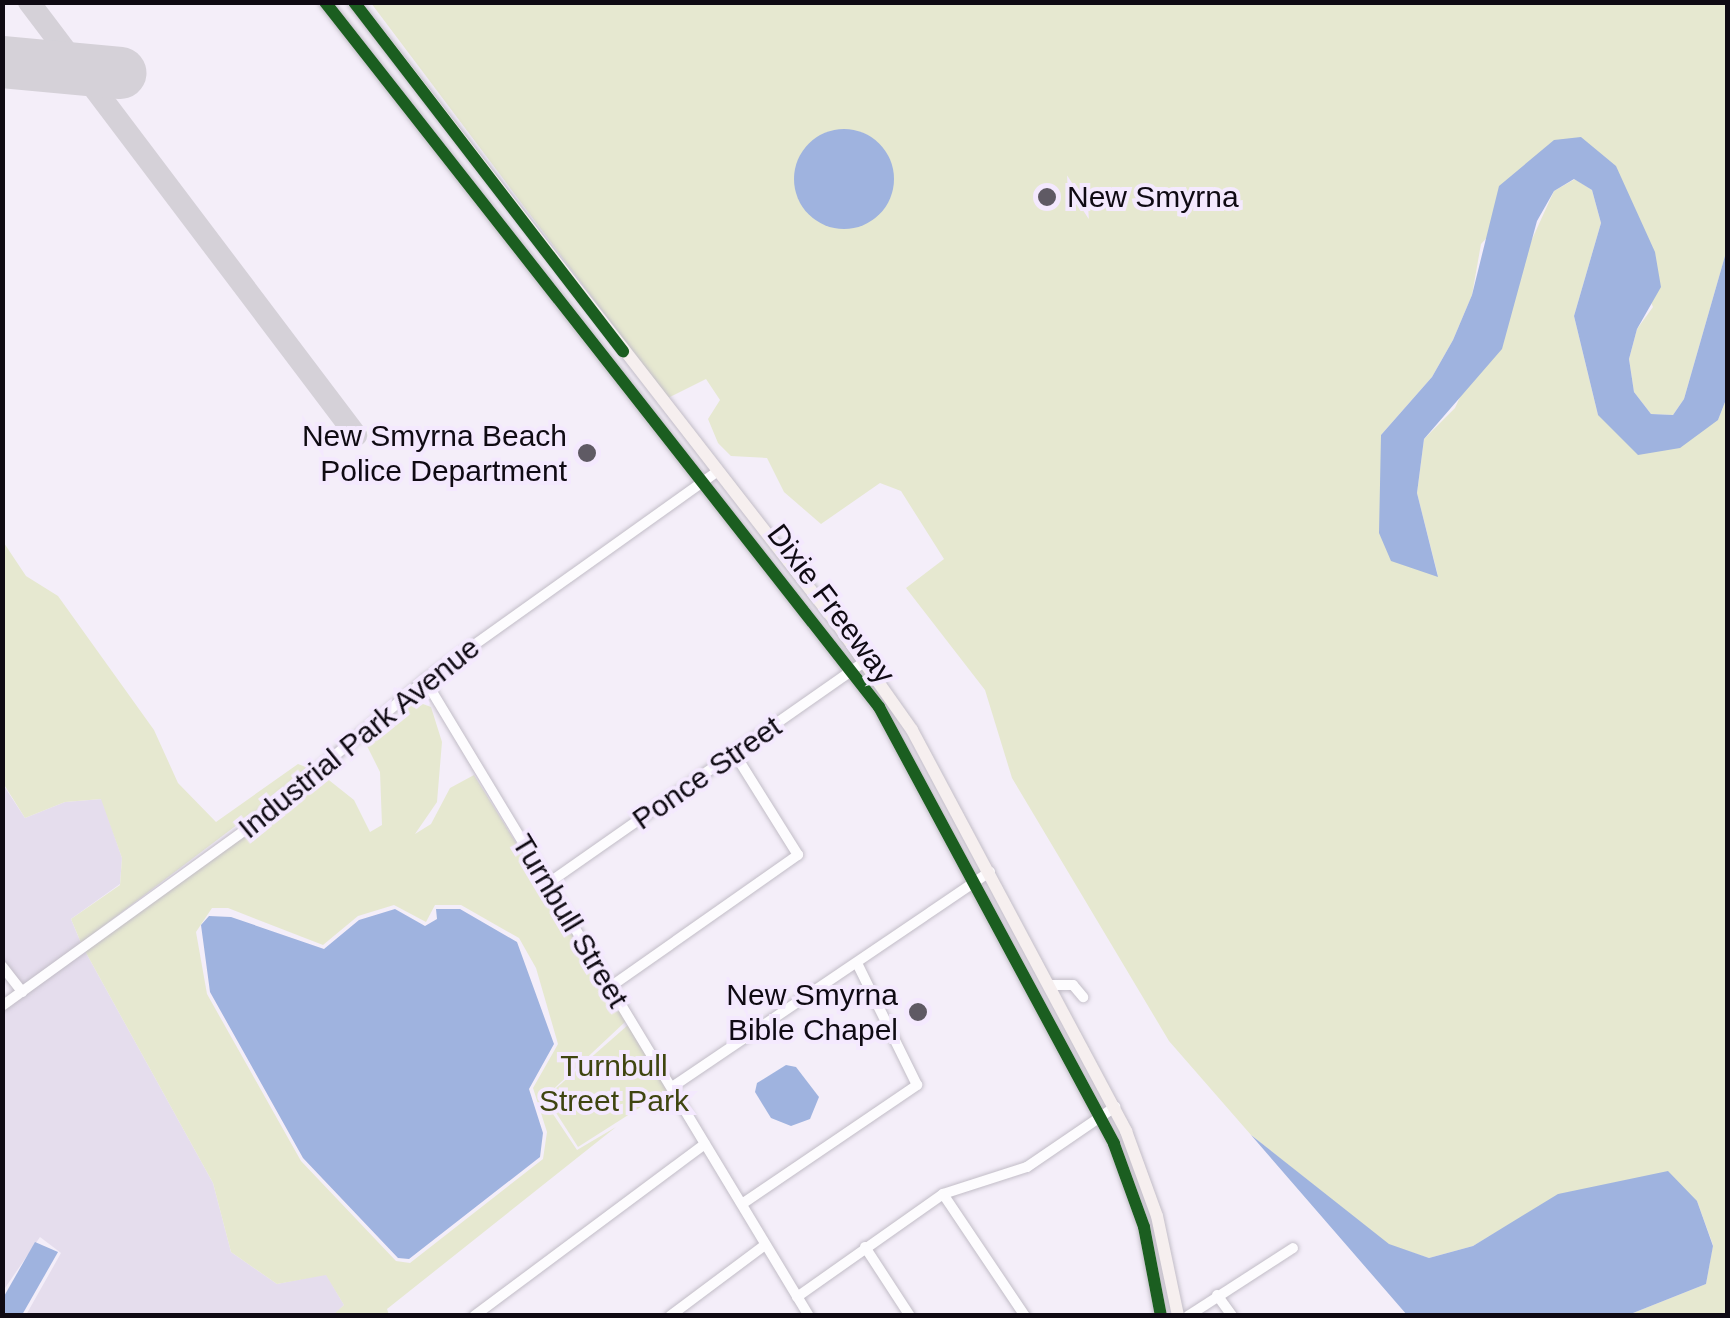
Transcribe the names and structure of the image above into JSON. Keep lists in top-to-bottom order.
{
  "streets": {
    "main road": ["Dixie Freeway"],
    "street": ["Industrial Park Avenue", "Ponce Street", "Turnbull Street"]
  },
  "crossings": [
    ["Dixie Freeway", "Industrial Park Avenue"],
    ["Dixie Freeway", "Ponce Street"],
    ["Industrial Park Avenue", "Turnbull Street"],
    ["Ponce Street", "Turnbull Street"]
  ],
  "parks": ["Turnbull Street Park"],
  "places": ["New Smyrna", "New Smyrna Beach Police Department", "New Smyrna Bible Chapel"]
}
